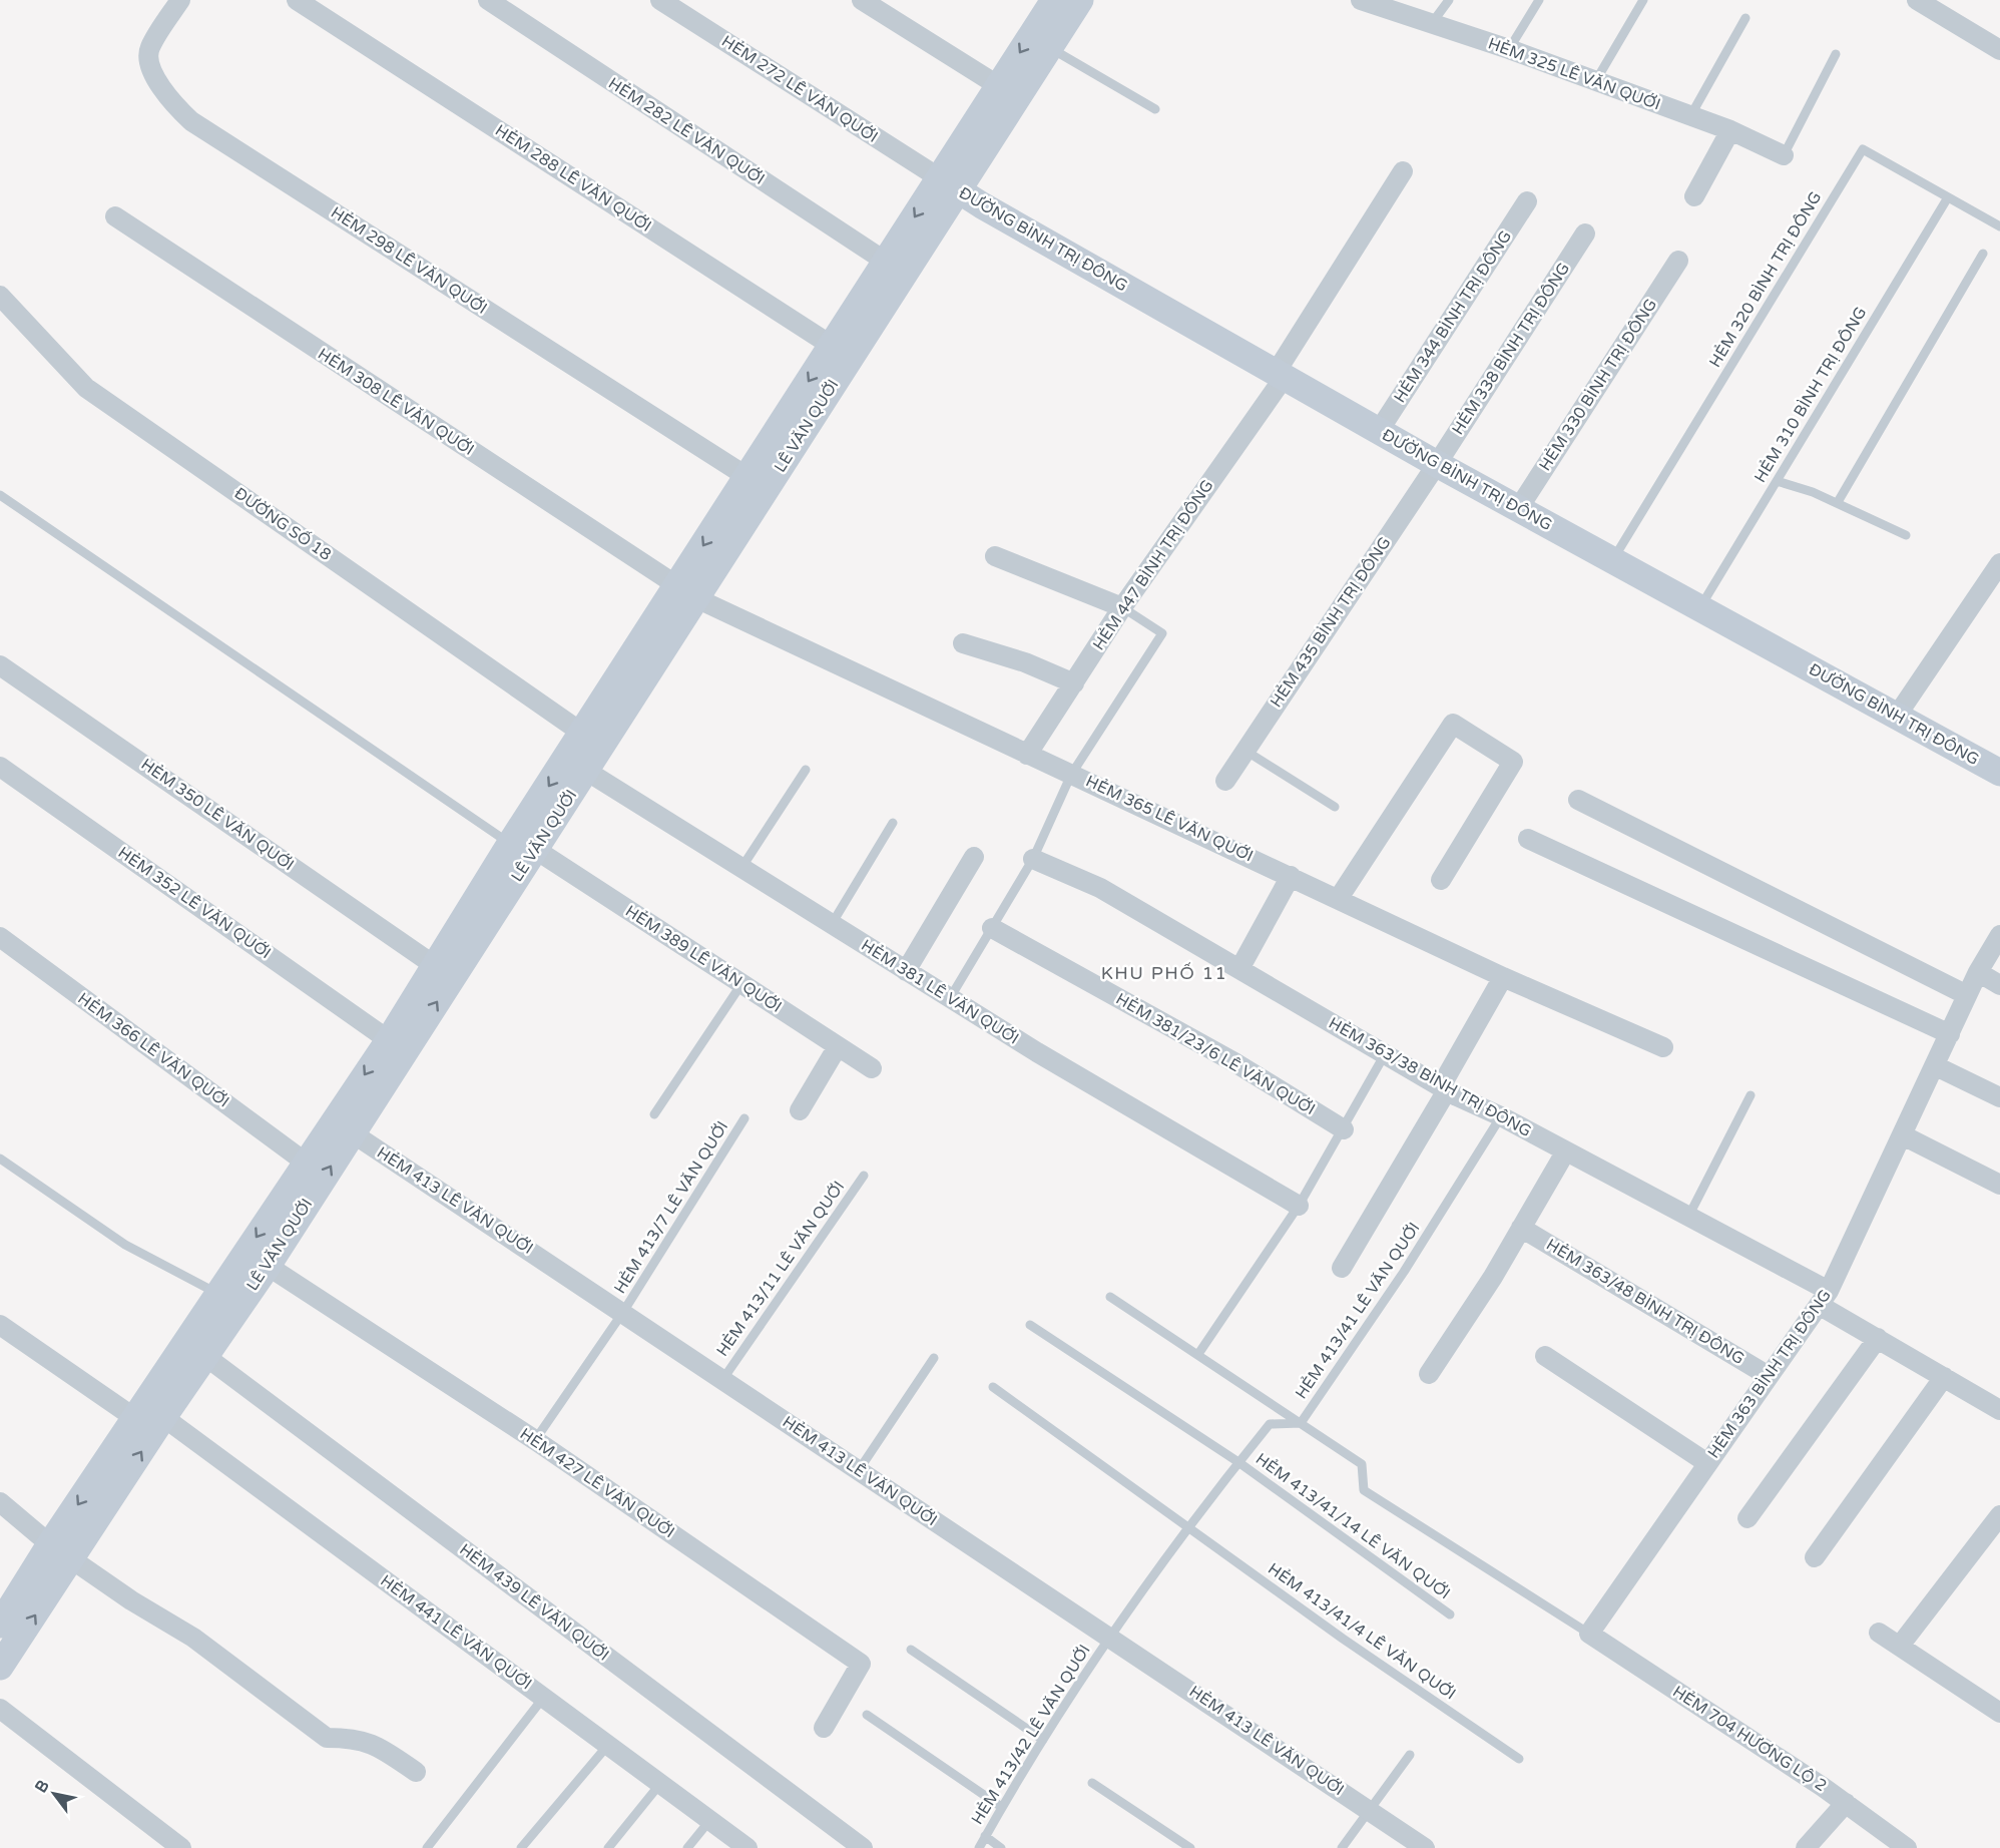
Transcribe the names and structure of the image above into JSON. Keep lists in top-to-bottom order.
{
  "streets": {
    "main road": ["ĐƯỜNG BÌNH TRỊ ĐÔNG", "LÊ VĂN QUỚI"],
    "street": [
      "HẺM 325 LÊ VĂN QUỚI",
      "HẺM 272 LÊ VĂN QUỚI",
      "HẺM 282 LÊ VĂN QUỚI",
      "HẺM 288 LÊ VĂN QUỚI",
      "HẺM 298 LÊ VĂN QUỚI",
      "HẺM 344 BÌNH TRỊ ĐÔNG",
      "HẺM 338 BÌNH TRỊ ĐÔNG",
      "HẺM 330 BÌNH TRỊ ĐÔNG",
      "HẺM 308 LÊ VĂN QUỚI",
      "ĐƯỜNG SỐ 18",
      "HẺM 447 BÌNH TRỊ ĐÔNG",
      "HẺM 435 BÌNH TRỊ ĐÔNG",
      "HẺM 350 LÊ VĂN QUỚI",
      "HẺM 365 LÊ VĂN QUỚI",
      "HẺM 352 LÊ VĂN QUỚI",
      "HẺM 389 LÊ VĂN QUỚI",
      "HẺM 381 LÊ VĂN QUỚI",
      "HẺM 366 LÊ VĂN QUỚI",
      "HẺM 381/23/6 LÊ VĂN QUỚI",
      "HẺM 363/38 BÌNH TRỊ ĐÔNG",
      "HẺM 413 LÊ VĂN QUỚI",
      "HẺM 363/48 BÌNH TRỊ ĐÔNG",
      "HẺM 363 BÌNH TRỊ ĐÔNG",
      "HẺM 427 LÊ VĂN QUỚI",
      "HẺM 439 LÊ VĂN QUỚI",
      "HẺM 441 LÊ VĂN QUỚI",
      "HẺM 704 HƯƠNG LỘ 2"
    ],
    "lane": [
      "HẺM 320 BÌNH TRỊ ĐÔNG",
      "HẺM 310 BÌNH TRỊ ĐÔNG",
      "HẺM 413/7 LÊ VĂN QUỚI",
      "HẺM 413/11 LÊ VĂN QUỚI",
      "HẺM 413/41 LÊ VĂN QUỚI",
      "HẺM 413/41/14 LÊ VĂN QUỚI",
      "HẺM 413/41/4 LÊ VĂN QUỚI",
      "HẺM 413/42 LÊ VĂN QUỚI"
    ]
  },
  "crossings": [
    ["HẺM 272 LÊ VĂN QUỚI", "ĐƯỜNG BÌNH TRỊ ĐÔNG"],
    ["HẺM 272 LÊ VĂN QUỚI", "LÊ VĂN QUỚI"],
    ["HẺM 282 LÊ VĂN QUỚI", "LÊ VĂN QUỚI"],
    ["HẺM 288 LÊ VĂN QUỚI", "LÊ VĂN QUỚI"],
    ["ĐƯỜNG BÌNH TRỊ ĐÔNG", "HẺM 320 BÌNH TRỊ ĐÔNG"],
    ["ĐƯỜNG BÌNH TRỊ ĐÔNG", "HẺM 344 BÌNH TRỊ ĐÔNG"],
    ["ĐƯỜNG BÌNH TRỊ ĐÔNG", "HẺM 338 BÌNH TRỊ ĐÔNG"],
    ["ĐƯỜNG BÌNH TRỊ ĐÔNG", "HẺM 330 BÌNH TRỊ ĐÔNG"],
    ["ĐƯỜNG BÌNH TRỊ ĐÔNG", "HẺM 310 BÌNH TRỊ ĐÔNG"],
    ["ĐƯỜNG BÌNH TRỊ ĐÔNG", "LÊ VĂN QUỚI"],
    ["ĐƯỜNG BÌNH TRỊ ĐÔNG", "HẺM 447 BÌNH TRỊ ĐÔNG"],
    ["ĐƯỜNG BÌNH TRỊ ĐÔNG", "HẺM 435 BÌNH TRỊ ĐÔNG"],
    ["HẺM 298 LÊ VĂN QUỚI", "LÊ VĂN QUỚI"],
    ["HẺM 320 BÌNH TRỊ ĐÔNG", "HẺM 310 BÌNH TRỊ ĐÔNG"],
    ["HẺM 338 BÌNH TRỊ ĐÔNG", "HẺM 435 BÌNH TRỊ ĐÔNG"],
    ["HẺM 308 LÊ VĂN QUỚI", "LÊ VĂN QUỚI"],
    ["HẺM 308 LÊ VĂN QUỚI", "HẺM 365 LÊ VĂN QUỚI"],
    ["LÊ VĂN QUỚI", "ĐƯỜNG SỐ 18"],
    ["LÊ VĂN QUỚI", "HẺM 350 LÊ VĂN QUỚI"],
    ["LÊ VĂN QUỚI", "HẺM 365 LÊ VĂN QUỚI"],
    ["LÊ VĂN QUỚI", "HẺM 352 LÊ VĂN QUỚI"],
    ["LÊ VĂN QUỚI", "HẺM 389 LÊ VĂN QUỚI"],
    ["LÊ VĂN QUỚI", "HẺM 381 LÊ VĂN QUỚI"],
    ["LÊ VĂN QUỚI", "HẺM 366 LÊ VĂN QUỚI"],
    ["LÊ VĂN QUỚI", "HẺM 413 LÊ VĂN QUỚI"],
    ["LÊ VĂN QUỚI", "HẺM 427 LÊ VĂN QUỚI"],
    ["LÊ VĂN QUỚI", "HẺM 439 LÊ VĂN QUỚI"],
    ["LÊ VĂN QUỚI", "HẺM 441 LÊ VĂN QUỚI"],
    ["HẺM 447 BÌNH TRỊ ĐÔNG", "HẺM 365 LÊ VĂN QUỚI"],
    ["HẺM 363/38 BÌNH TRỊ ĐÔNG", "HẺM 413/41 LÊ VĂN QUỚI"],
    ["HẺM 363/38 BÌNH TRỊ ĐÔNG", "HẺM 363 BÌNH TRỊ ĐÔNG"],
    ["HẺM 413 LÊ VĂN QUỚI", "HẺM 413/7 LÊ VĂN QUỚI"],
    ["HẺM 413 LÊ VĂN QUỚI", "HẺM 413/11 LÊ VĂN QUỚI"],
    ["HẺM 413 LÊ VĂN QUỚI", "HẺM 413/41 LÊ VĂN QUỚI"],
    ["HẺM 413 LÊ VĂN QUỚI", "HẺM 413/42 LÊ VĂN QUỚI"],
    ["HẺM 413/7 LÊ VĂN QUỚI", "HẺM 427 LÊ VĂN QUỚI"],
    ["HẺM 363/48 BÌNH TRỊ ĐÔNG", "HẺM 363 BÌNH TRỊ ĐÔNG"],
    ["HẺM 413/41 LÊ VĂN QUỚI", "HẺM 413/41/14 LÊ VĂN QUỚI"],
    ["HẺM 413/41 LÊ VĂN QUỚI", "HẺM 413/41/4 LÊ VĂN QUỚI"],
    ["HẺM 413/41 LÊ VĂN QUỚI", "HẺM 413/42 LÊ VĂN QUỚI"],
    ["HẺM 363 BÌNH TRỊ ĐÔNG", "HẺM 704 HƯƠNG LỘ 2"]
  ],
  "districts": ["KHU PHỐ 11"],
  "north": "top left"
}
